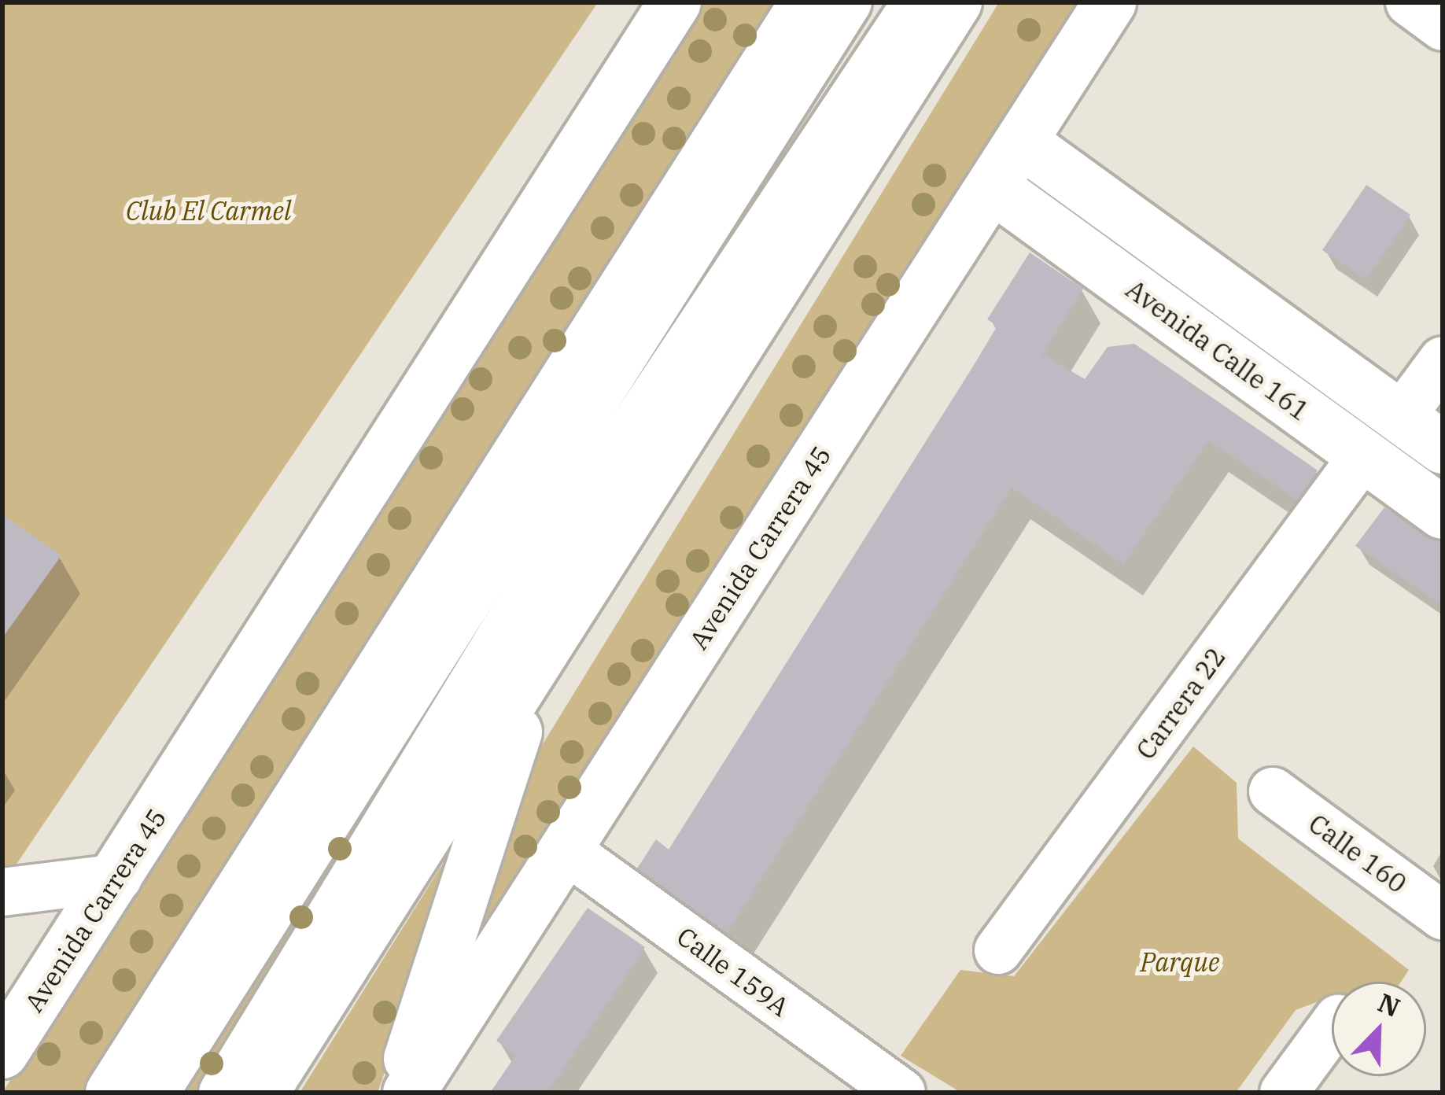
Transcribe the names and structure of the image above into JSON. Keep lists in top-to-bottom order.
{
  "streets": {
    "main road": ["Avenida Calle 161", "Avenida Carrera 45"],
    "street": ["Carrera 22", "Calle 160", "Calle 159A"]
  },
  "crossings": [
    ["Avenida Calle 161", "Avenida Carrera 45"],
    ["Avenida Calle 161", "Carrera 22"],
    ["Avenida Carrera 45", "Calle 159A"]
  ],
  "parks": ["Club El Carmel", "Parque"],
  "north": "top right"
}
